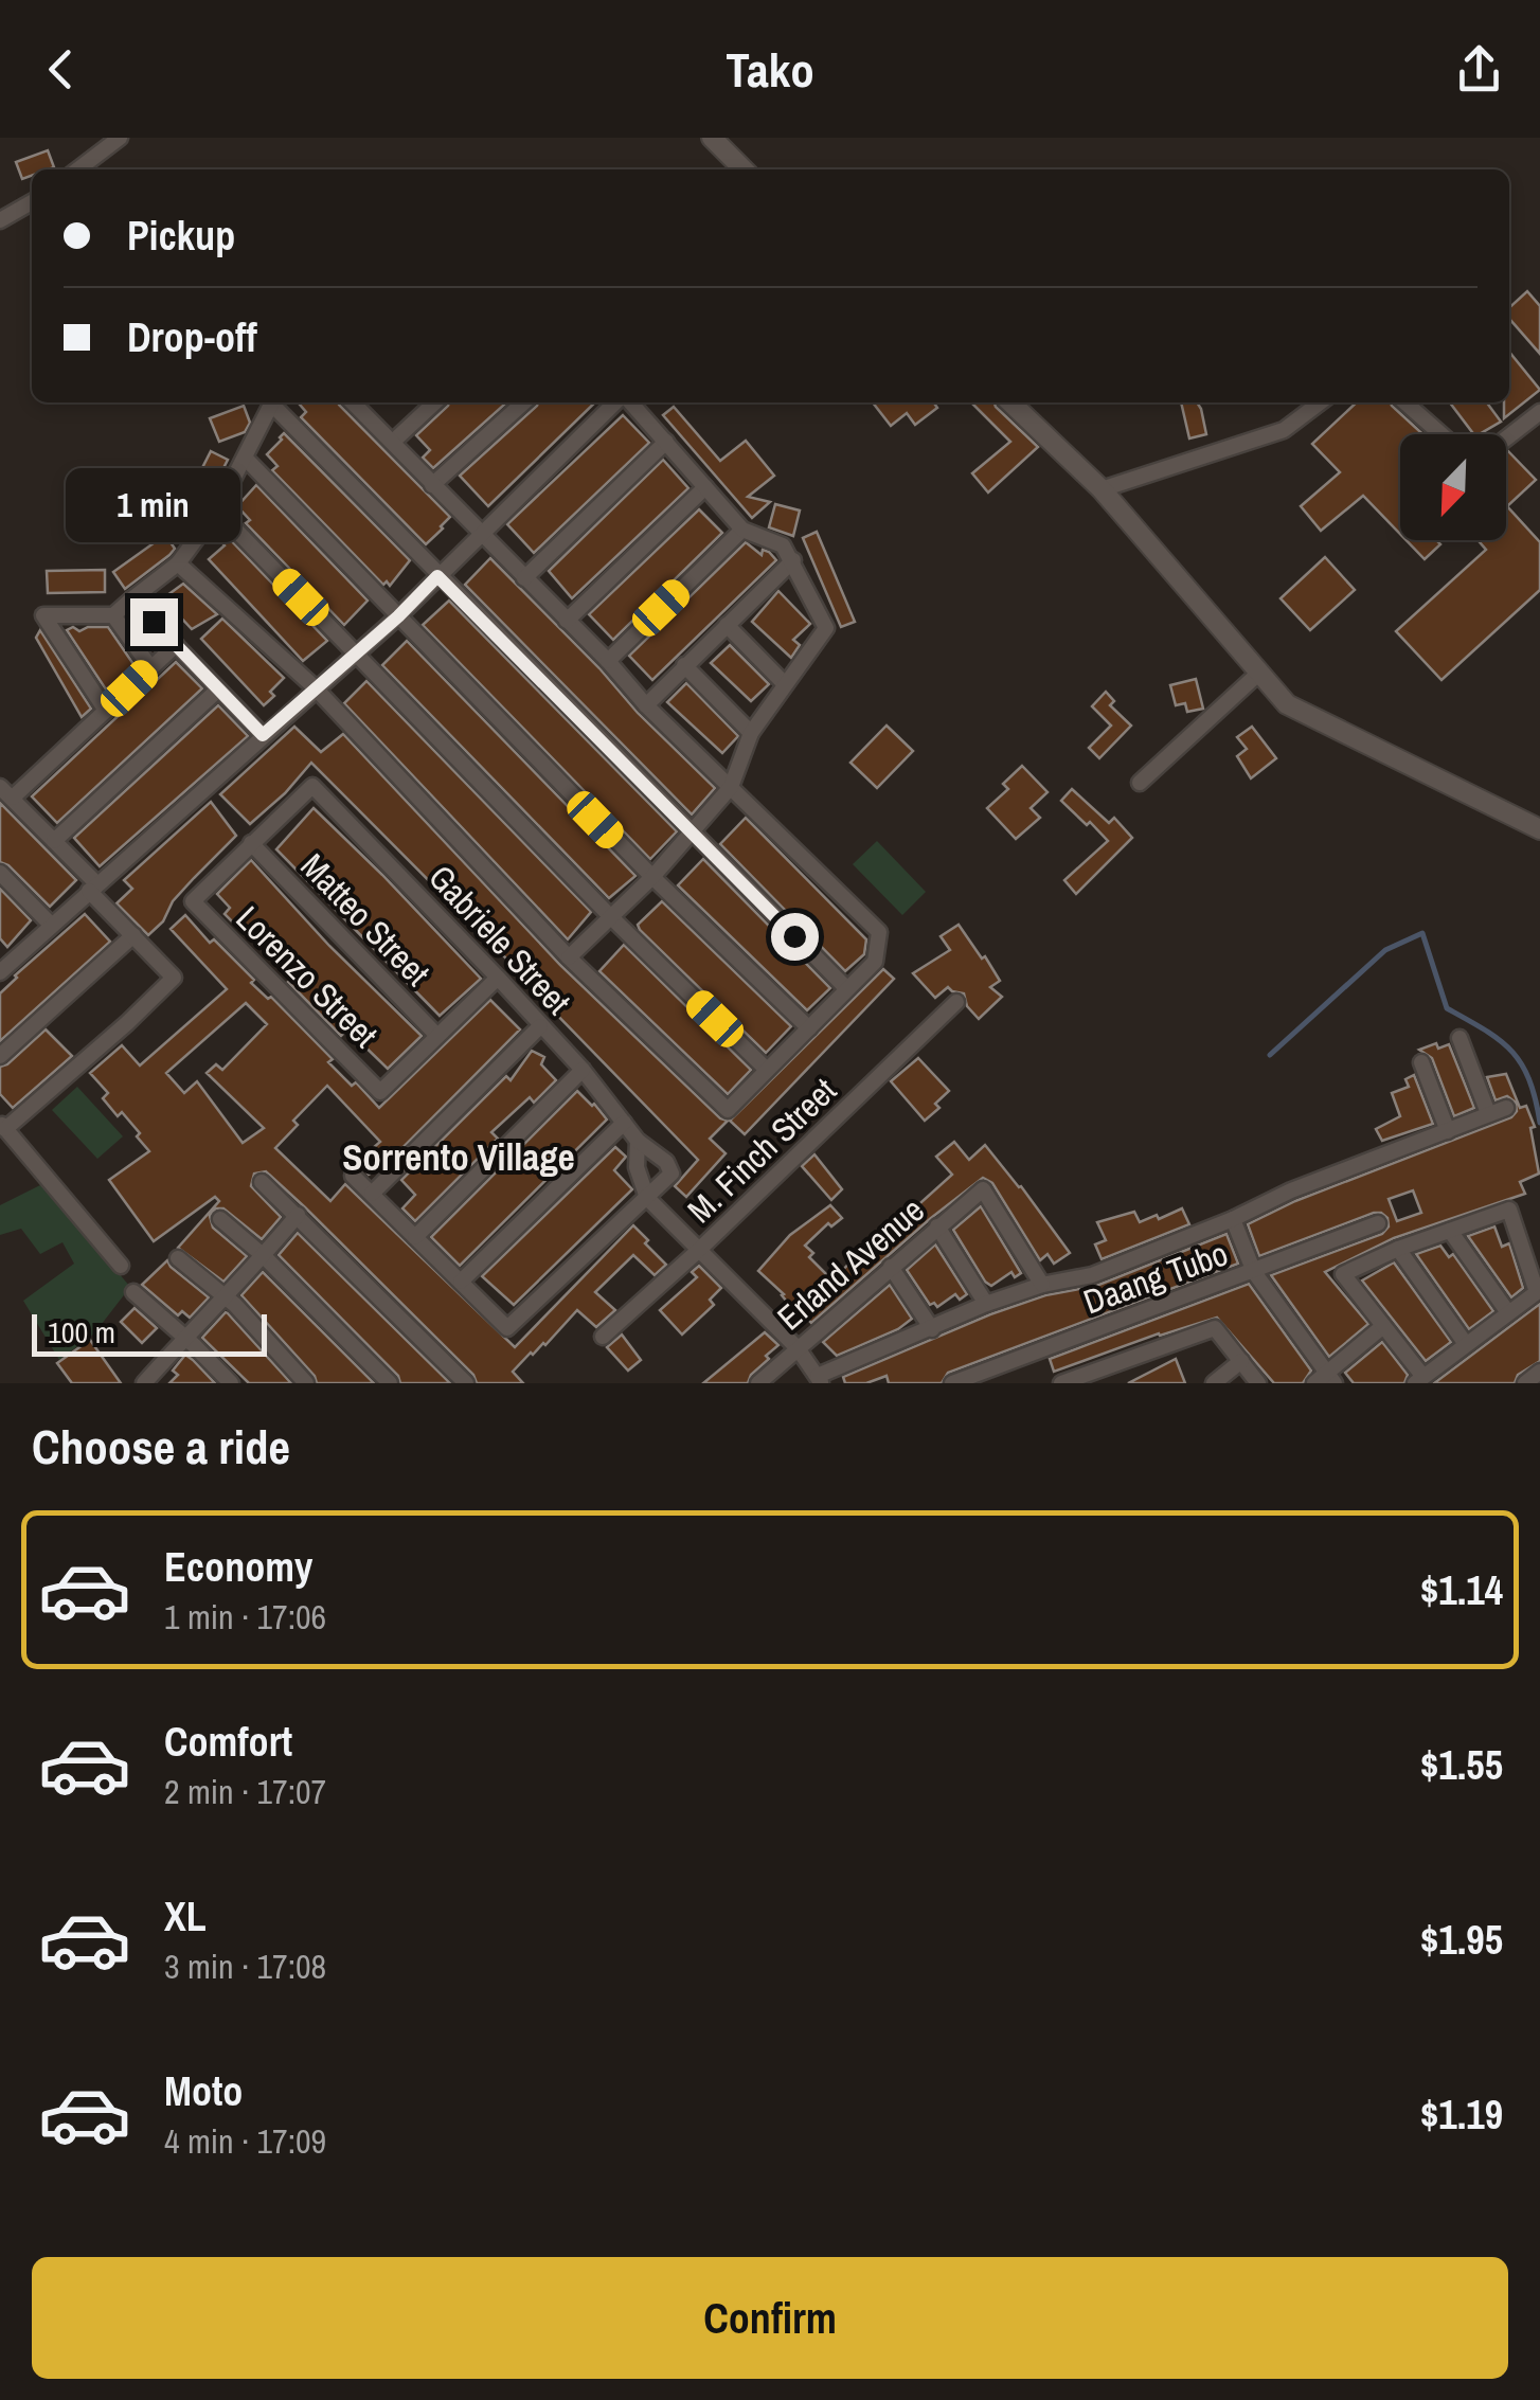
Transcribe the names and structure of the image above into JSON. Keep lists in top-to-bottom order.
{
  "streets": {
    "street": [
      "Matteo Street",
      "Gabriele Street",
      "Lorenzo Street",
      "M. Finch Street",
      "Erland Avenue",
      "Daang Tubo"
    ]
  },
  "crossings": [
    ["Matteo Street", "Gabriele Street"],
    ["Matteo Street", "Lorenzo Street"],
    ["Gabriele Street", "Lorenzo Street"]
  ],
  "districts": ["Sorrento Village"],
  "scale_bar": "100 m",
  "north": "bottom left",
  "page": {
    "header": "Tako",
    "banner": ["Pickup", "Drop-off"],
    "bubble": "1 min",
    "scale": "100 m",
    "heading": "Choose a ride",
    "list": [
      {
        "name": "Economy",
        "note": "1 min · 17:06",
        "value": "$1.14"
      },
      {
        "name": "Comfort",
        "note": "2 min · 17:07",
        "value": "$1.55"
      },
      {
        "name": "XL",
        "note": "3 min · 17:08",
        "value": "$1.95"
      },
      {
        "name": "Moto",
        "note": "4 min · 17:09",
        "value": "$1.19"
      }
    ],
    "buttons": "Confirm"
  }
}
